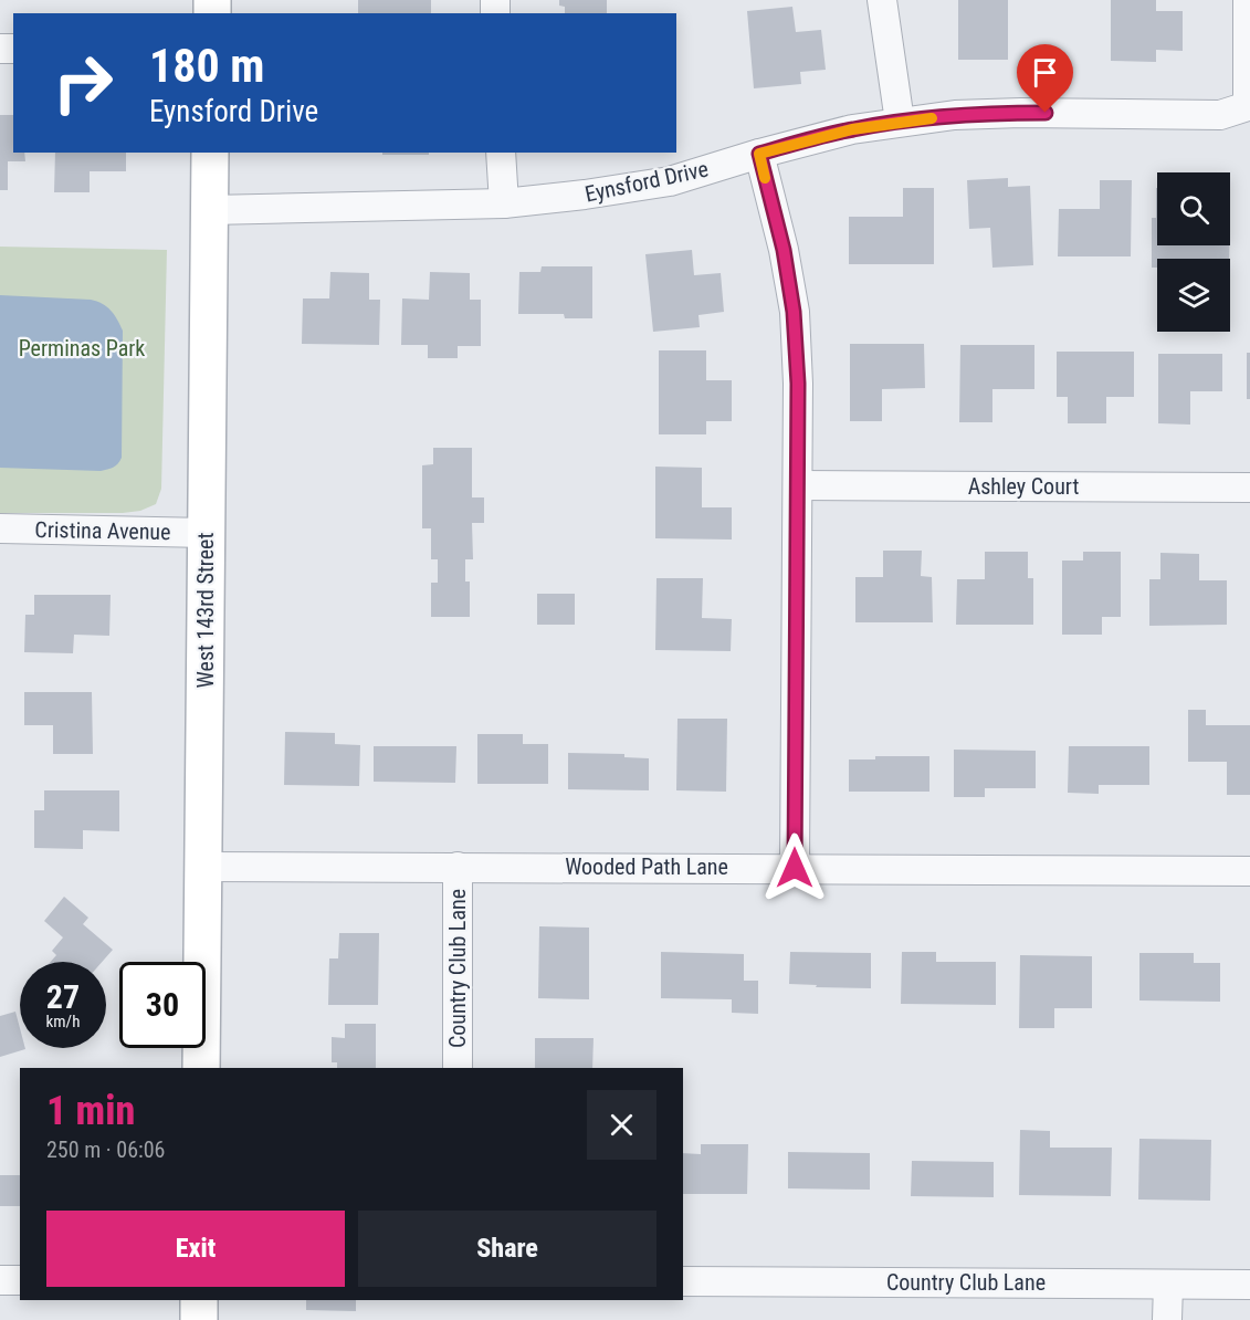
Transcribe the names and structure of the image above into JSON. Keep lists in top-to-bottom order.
{
  "streets": {
    "main road": ["West 143rd Street"],
    "street": [
      "Eynsford Drive",
      "Ashley Court",
      "Cristina Avenue",
      "Wooded Path Lane",
      "Country Club Lane"
    ]
  },
  "crossings": [
    ["Eynsford Drive", "West 143rd Street"],
    ["Cristina Avenue", "West 143rd Street"],
    ["West 143rd Street", "Wooded Path Lane"],
    ["Wooded Path Lane", "Country Club Lane"]
  ],
  "parks": ["Perminas Park"],
  "page": {
    "turn": ["180 m", "Eynsford Drive"],
    "speed": "27 km/h",
    "limit": "30",
    "heading": ["1 min", "250 m · 06:06"],
    "buttons": ["Exit", "Share"]
  }
}
